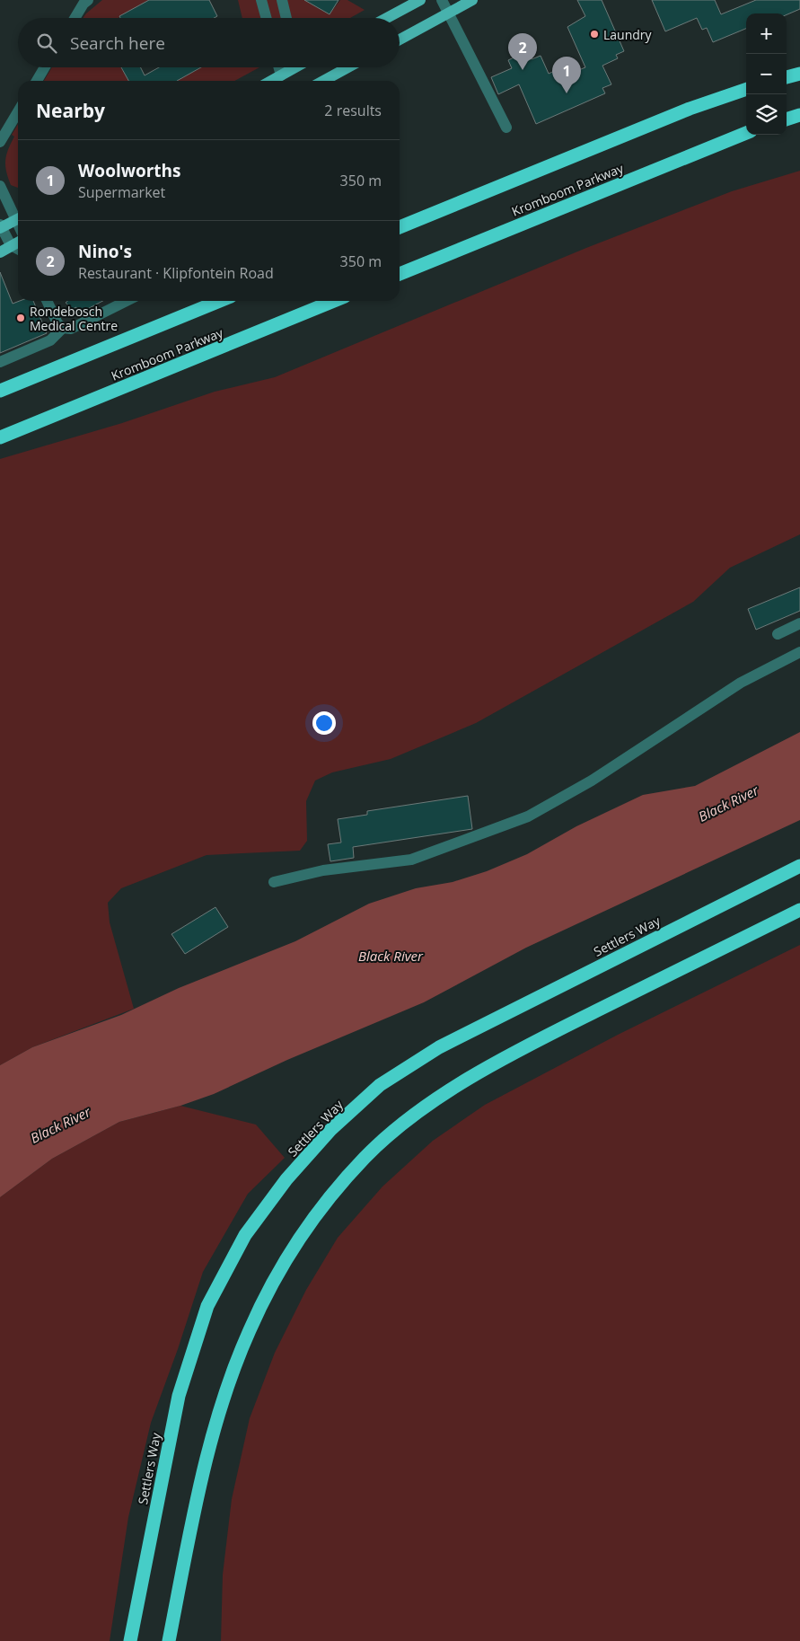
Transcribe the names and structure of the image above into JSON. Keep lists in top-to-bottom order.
{
  "streets": {
    "highway": ["Kromboom Parkway", "Settlers Way"]
  },
  "water": ["Black River"],
  "places": ["Laundry", "Rondebosch Medical Centre"],
  "page": {
    "map_buttons": ["+", "−"],
    "search": "Search here",
    "pins": ["2", "1"],
    "heading": ["Nearby", "2 results"],
    "list": [
      {
        "mark": "1",
        "name": "Woolworths",
        "note": "Supermarket",
        "value": "350 m"
      },
      {
        "mark": "2",
        "name": "Nino's",
        "note": "Restaurant · Klipfontein Road",
        "value": "350 m"
      }
    ]
  }
}
